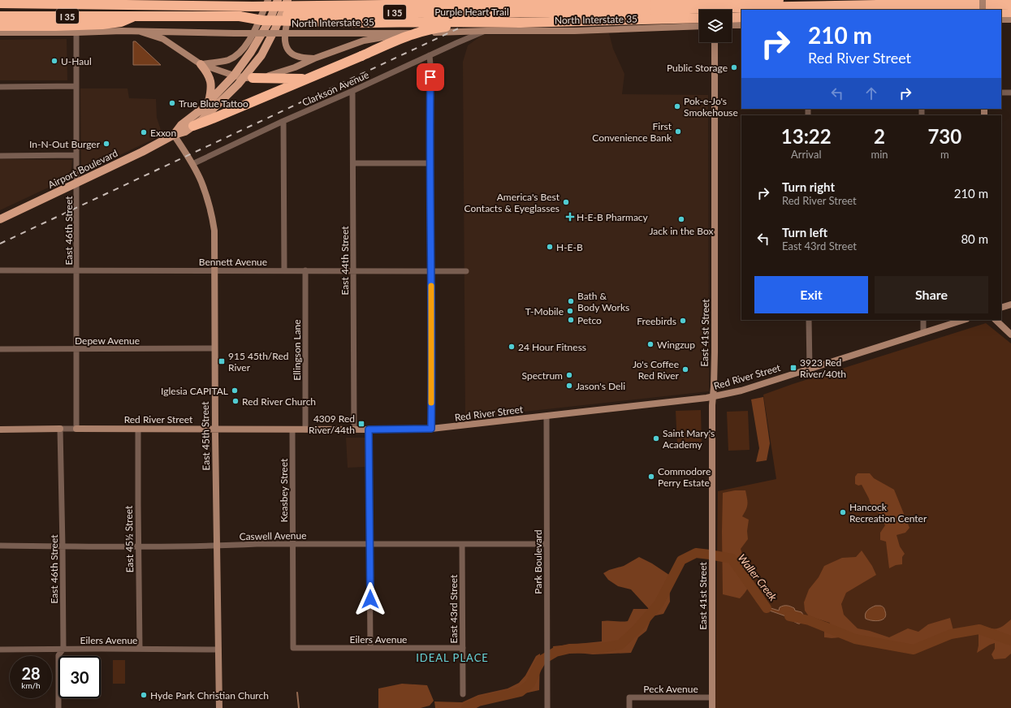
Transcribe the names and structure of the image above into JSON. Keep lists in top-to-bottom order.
{
  "streets": {
    "highway": ["Purple Heart Trail", "I 35"],
    "main road": [
      "North Interstate 35",
      "Airport Boulevard",
      "East 41st Street",
      "Red River Street",
      "East 45th Street"
    ],
    "street": [
      "Clarkson Avenue",
      "East 46th Street",
      "East 44th Street",
      "Bennett Avenue",
      "Depew Avenue",
      "Ellingson Lane",
      "Keasbey Street",
      "Caswell Avenue",
      "East 45½ Street",
      "Park Boulevard",
      "East 43rd Street",
      "Eilers Avenue",
      "Peck Avenue"
    ]
  },
  "crossings": [
    ["North Interstate 35", "Clarkson Avenue"],
    ["North Interstate 35", "East 46th Street"],
    ["Clarkson Avenue", "East 44th Street"],
    ["Clarkson Avenue", "East 45th Street"],
    ["Airport Boulevard", "East 46th Street"],
    ["Airport Boulevard", "East 45th Street"],
    ["East 46th Street", "Bennett Avenue"],
    ["East 46th Street", "Depew Avenue"],
    ["East 46th Street", "Red River Street"],
    ["East 46th Street", "Caswell Avenue"],
    ["East 46th Street", "Eilers Avenue"],
    ["East 44th Street", "Bennett Avenue"],
    ["East 44th Street", "Red River Street"],
    ["Bennett Avenue", "Ellingson Lane"],
    ["Bennett Avenue", "East 45th Street"],
    ["East 41st Street", "Red River Street"],
    ["East 41st Street", "Peck Avenue"],
    ["Depew Avenue", "East 45th Street"],
    ["Ellingson Lane", "Red River Street"],
    ["Red River Street", "East 45th Street"],
    ["Red River Street", "Keasbey Street"],
    ["Red River Street", "East 45½ Street"],
    ["Red River Street", "Park Boulevard"],
    ["East 45th Street", "Caswell Avenue"],
    ["East 45th Street", "Eilers Avenue"],
    ["Keasbey Street", "Caswell Avenue"],
    ["Keasbey Street", "Eilers Avenue"],
    ["Caswell Avenue", "East 45½ Street"],
    ["Caswell Avenue", "Park Boulevard"],
    ["Caswell Avenue", "East 43rd Street"],
    ["East 45½ Street", "Eilers Avenue"],
    ["East 43rd Street", "Eilers Avenue"]
  ],
  "districts": ["IDEAL PLACE"],
  "water": ["Waller Creek"],
  "places": {
    "other": [
      "U-Haul",
      "Public Storage",
      "True Blue Tattoo",
      "Pok-e-Jo's Smokehouse",
      "First Convenience Bank",
      "Exxon",
      "In-N-Out Burger",
      "America's Best Contacts & Eyeglasses",
      "Jack in the Box",
      "H-E-B",
      "Bath & Body Works",
      "T-Mobile",
      "Petco",
      "Freebirds",
      "Wingzup",
      "24 Hour Fitness",
      "Jo's Coffee Red River",
      "Spectrum",
      "Jason's Deli",
      "Iglesia CAPITAL",
      "Red River Church",
      "Saint Mary's Academy",
      "Commodore Perry Estate",
      "Hancock Recreation Center",
      "Hyde Park Christian Church"
    ],
    "health": ["H-E-B Pharmacy"],
    "transit": ["915 45th/Red River", "3923 Red River/40th", "4309 Red River/44th"]
  },
  "page": {
    "turn": ["210 m", "Red River Street"],
    "eta": [
      "13:22",
      "Arrival",
      "2",
      "min",
      "730",
      "m"
    ],
    "list": [
      {
        "name": "Turn right",
        "note": "Red River Street",
        "value": "210 m"
      },
      {
        "name": "Turn left",
        "note": "East 43rd Street",
        "value": "80 m"
      }
    ],
    "buttons": ["Exit", "Share"],
    "speed": "28 km/h",
    "limit": "30"
  }
}
